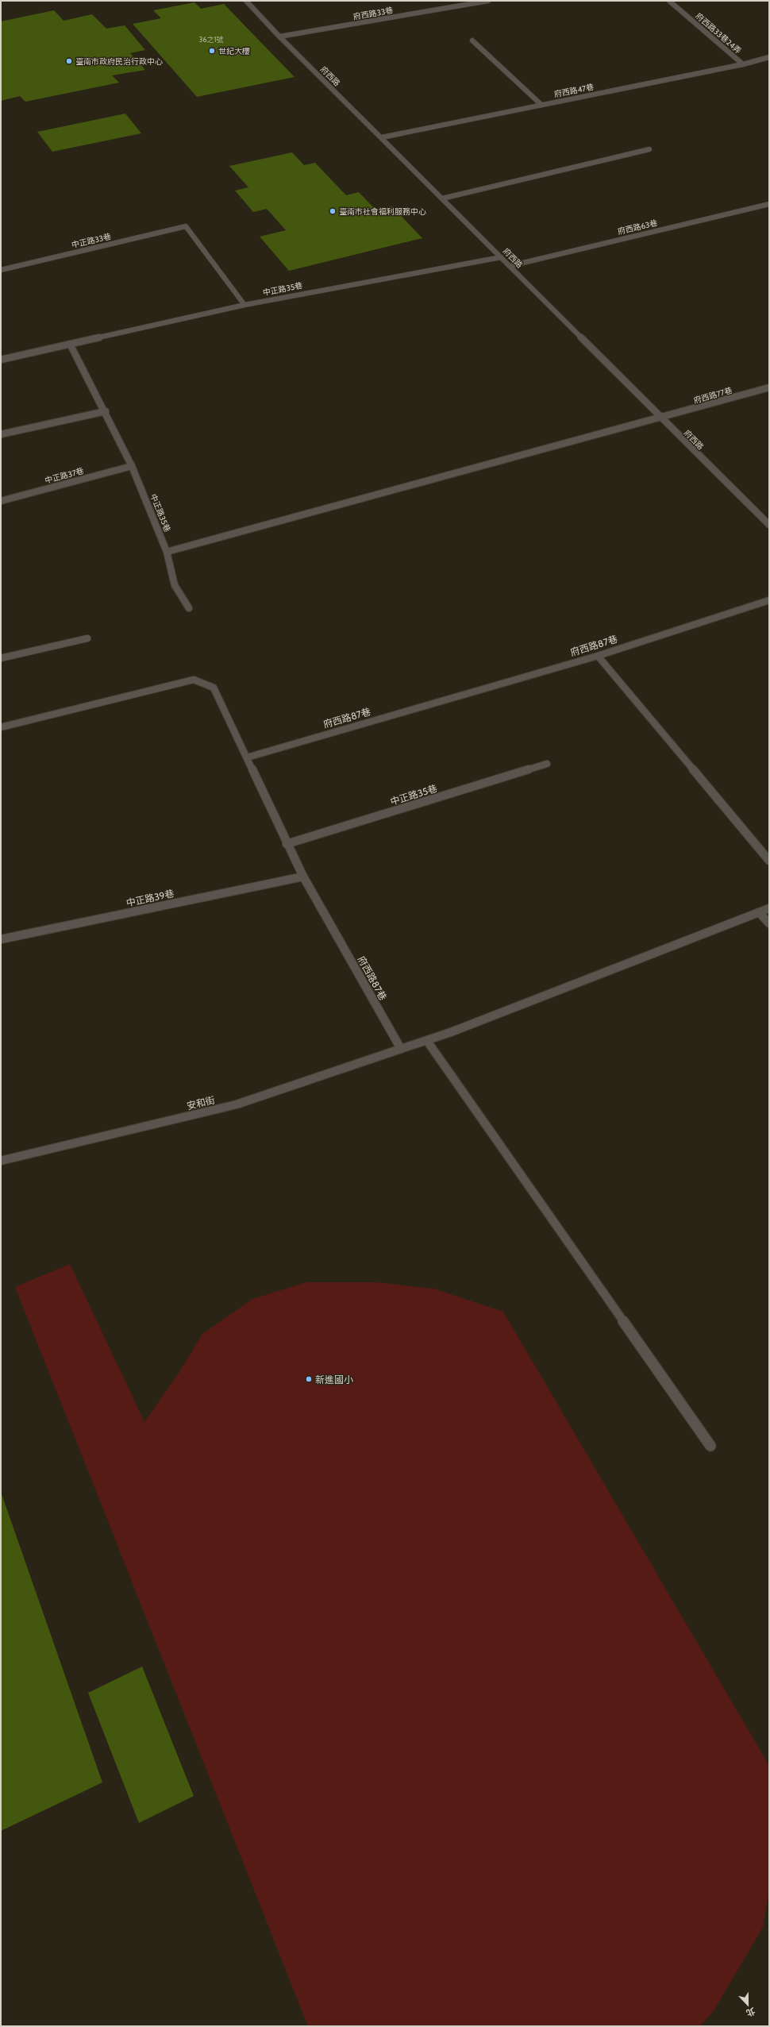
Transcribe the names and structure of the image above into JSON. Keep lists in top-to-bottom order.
{
  "streets": {
    "street": [
      "府西路33巷",
      "府西路33巷24弄",
      "府西路",
      "府西路47巷",
      "府西路63巷",
      "中正路33巷",
      "中正路35巷",
      "府西路77巷",
      "中正路37巷",
      "府西路87巷",
      "中正路39巷",
      "安和街"
    ]
  },
  "crossings": [
    ["府西路33巷", "府西路"],
    ["府西路33巷24弄", "府西路47巷"],
    ["府西路", "府西路47巷"],
    ["府西路", "府西路63巷"],
    ["府西路", "中正路35巷"],
    ["府西路", "府西路77巷"],
    ["中正路33巷", "中正路35巷"],
    ["中正路35巷", "府西路77巷"],
    ["中正路35巷", "中正路37巷"],
    ["中正路35巷", "府西路87巷"],
    ["府西路87巷", "中正路39巷"],
    ["府西路87巷", "安和街"]
  ],
  "places": [
    "世紀大樓",
    "臺南市政府民治行政中心",
    "臺南市社會福利服務中心",
    "新進國小"
  ],
  "house_numbers": ["36之1號"],
  "north": "bottom"
}
